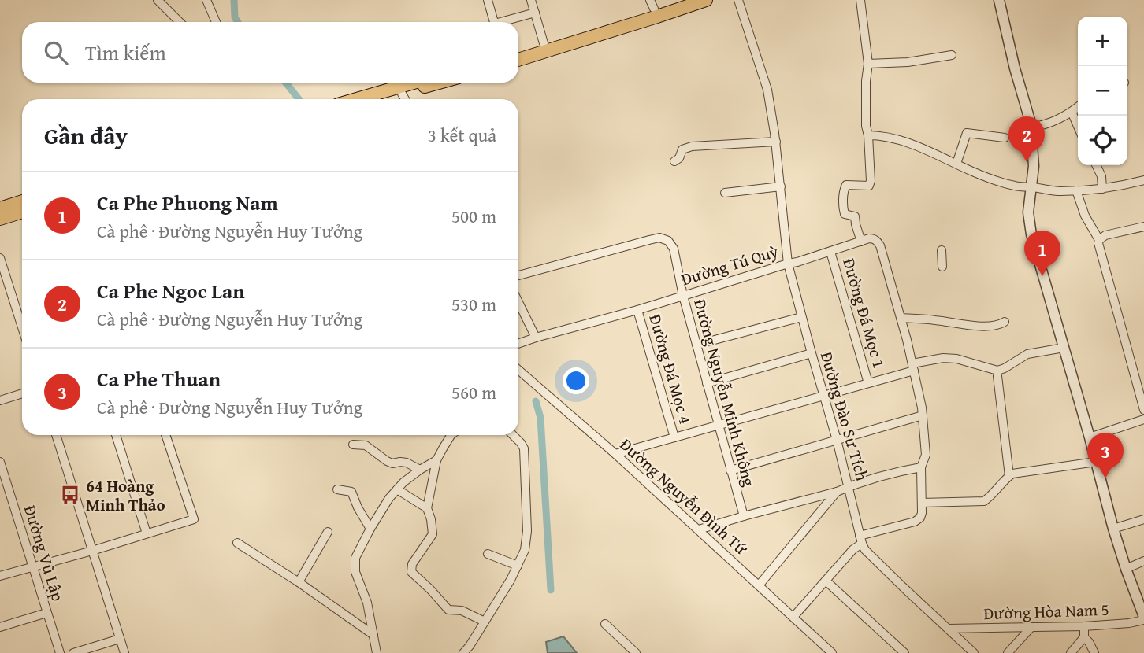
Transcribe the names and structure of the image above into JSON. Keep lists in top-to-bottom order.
{
  "streets": {
    "street": [
      "Đường Tú Quỳ",
      "Đường Đá Mọc 1",
      "Đường Đá Mọc 4",
      "Đường Nguyễn Minh Không",
      "Đường Đào Sư Tích",
      "Đường Nguyễn Đình Tứ",
      "Đường Vũ Lập",
      "Đường Hòa Nam 5"
    ]
  },
  "crossings": [
    ["Đường Tú Quỳ", "Đường Đá Mọc 1"],
    ["Đường Tú Quỳ", "Đường Đá Mọc 4"],
    ["Đường Tú Quỳ", "Đường Nguyễn Minh Không"],
    ["Đường Tú Quỳ", "Đường Đào Sư Tích"],
    ["Đường Đào Sư Tích", "Đường Hòa Nam 5"]
  ],
  "places": {
    "bus stop": ["64 Hoàng Minh Thảo"]
  },
  "page": {
    "map_buttons": ["+", "−"],
    "search": "Tìm kiếm",
    "heading": ["Gần đây", "3 kết quả"],
    "pins": ["2", "1", "3"],
    "list": [
      {
        "mark": "1",
        "name": "Ca Phe Phuong Nam",
        "note": "Cà phê · Đường Nguyễn Huy Tưởng",
        "value": "500 m"
      },
      {
        "mark": "2",
        "name": "Ca Phe Ngoc Lan",
        "note": "Cà phê · Đường Nguyễn Huy Tưởng",
        "value": "530 m"
      },
      {
        "mark": "3",
        "name": "Ca Phe Thuan",
        "note": "Cà phê · Đường Nguyễn Huy Tưởng",
        "value": "560 m"
      }
    ]
  }
}
